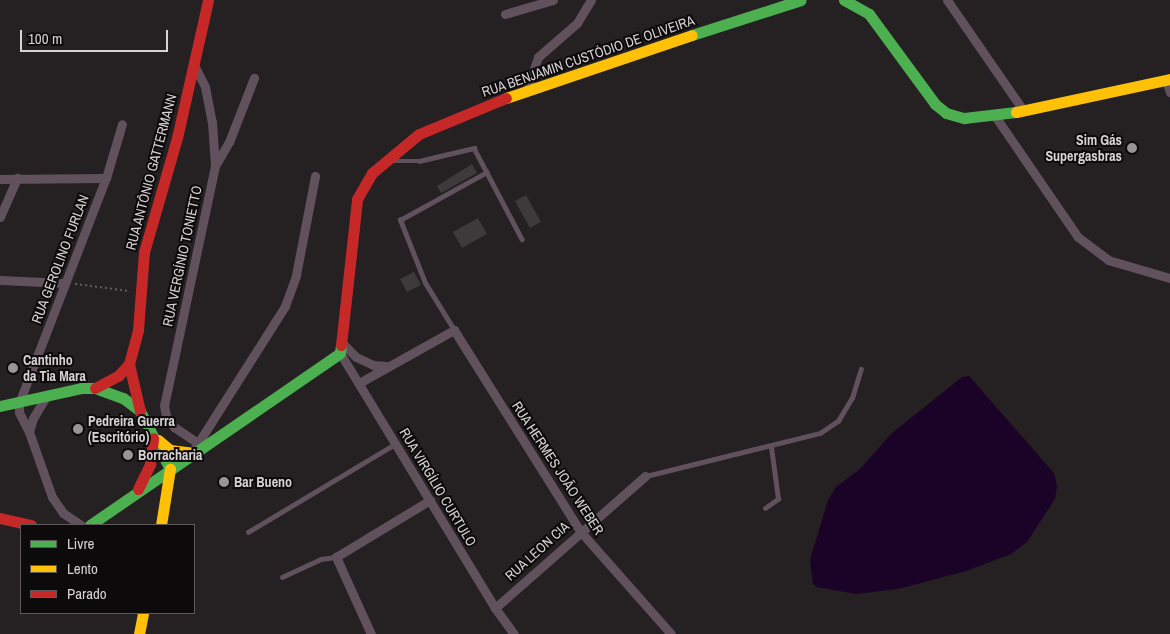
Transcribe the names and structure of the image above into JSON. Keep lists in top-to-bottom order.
{
  "streets": {
    "main road": ["RUA BENJAMIN CUSTÓDIO DE OLIVEIRA", "RUA ANTÔNIO GATTERMANN"],
    "street": [
      "RUA VERGÍNIO TONIETTO",
      "RUA GEROLINO FURLAN",
      "RUA HERMES JOÃO WEBER",
      "RUA VIRGÍLIO CURTULO",
      "RUA LEON CIA"
    ]
  },
  "crossings": [
    ["RUA BENJAMIN CUSTÓDIO DE OLIVEIRA", "RUA VIRGÍLIO CURTULO"],
    ["RUA ANTÔNIO GATTERMANN", "RUA VERGÍNIO TONIETTO"],
    ["RUA HERMES JOÃO WEBER", "RUA LEON CIA"],
    ["RUA VIRGÍLIO CURTULO", "RUA LEON CIA"]
  ],
  "places": [
    "Sim Gás Supergasbras",
    "Cantinho da Tia Mara",
    "Pedreira Guerra (Escritório)",
    "Borracharia",
    "Bar Bueno"
  ],
  "legend": ["Livre", "Lento", "Parado"],
  "scale_bar": "100 m"
}
